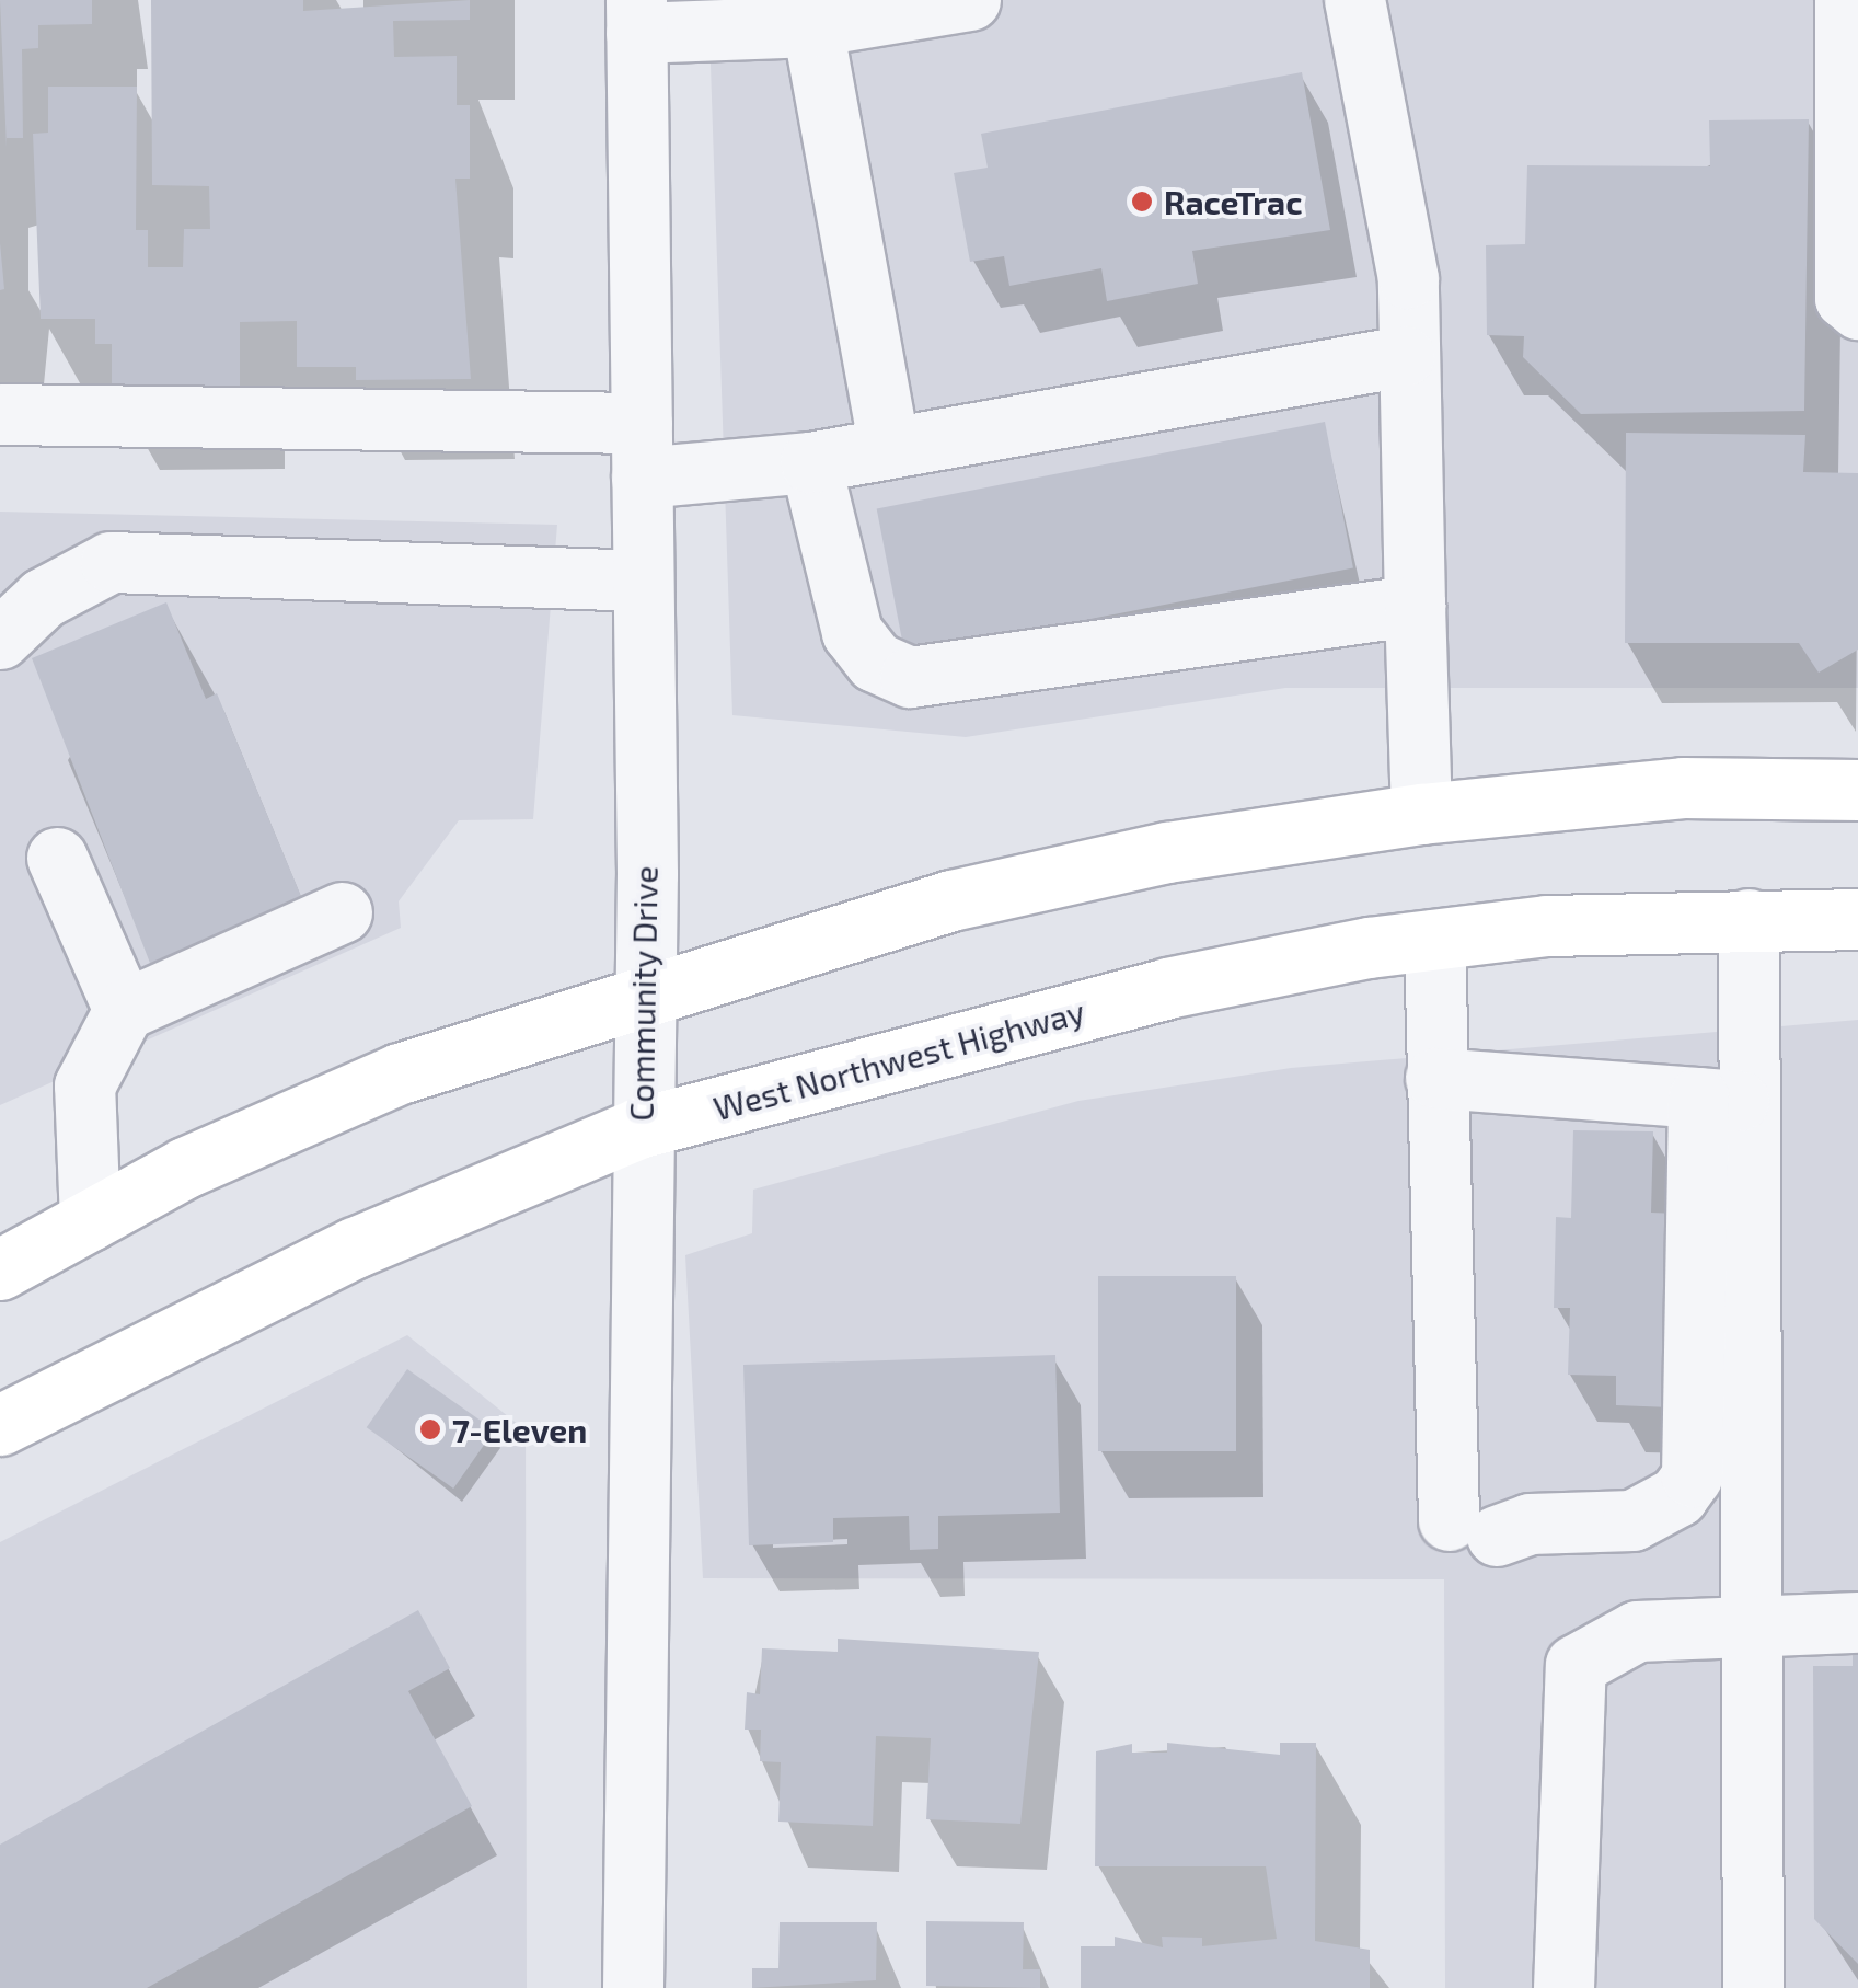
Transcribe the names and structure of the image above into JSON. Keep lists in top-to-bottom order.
{
  "streets": {
    "main road": ["West Northwest Highway"],
    "street": ["Community Drive"]
  },
  "crossings": [
    ["Community Drive", "West Northwest Highway"]
  ],
  "places": ["RaceTrac", "7-Eleven"]
}
